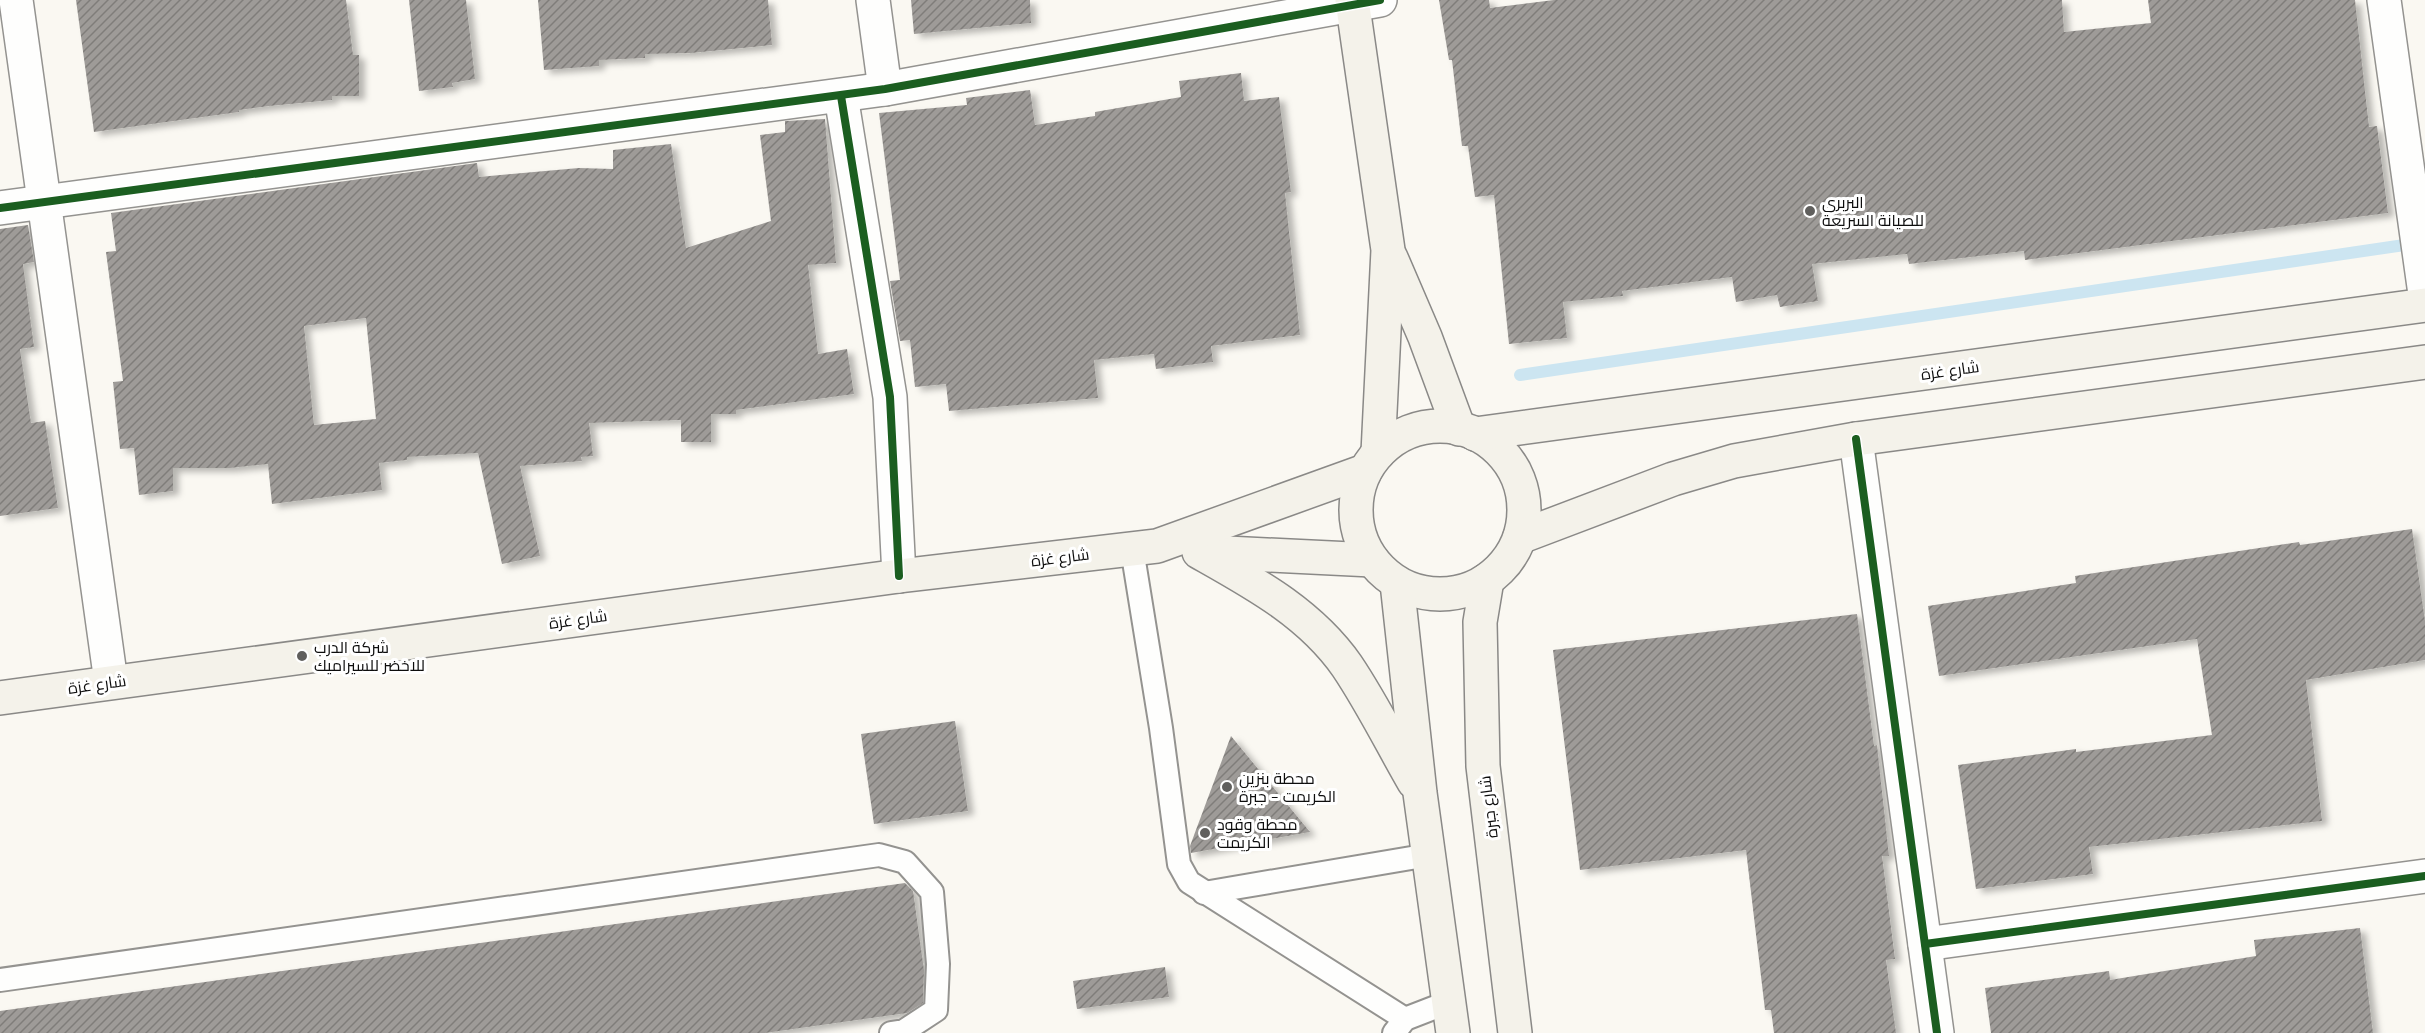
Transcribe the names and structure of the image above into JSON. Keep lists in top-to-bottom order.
{
  "streets": {
    "main road": ["شارع غزة", "شارع جبرة"]
  },
  "crossings": [
    ["شارع غزة", "شارع جبرة"]
  ],
  "places": [
    "البربري للصيانة السريعة",
    "شركة الدرب للاخضر للسيراميك",
    "محطة بنزين الكريمت - جبرة",
    "محطة وقود الكريمت"
  ]
}
